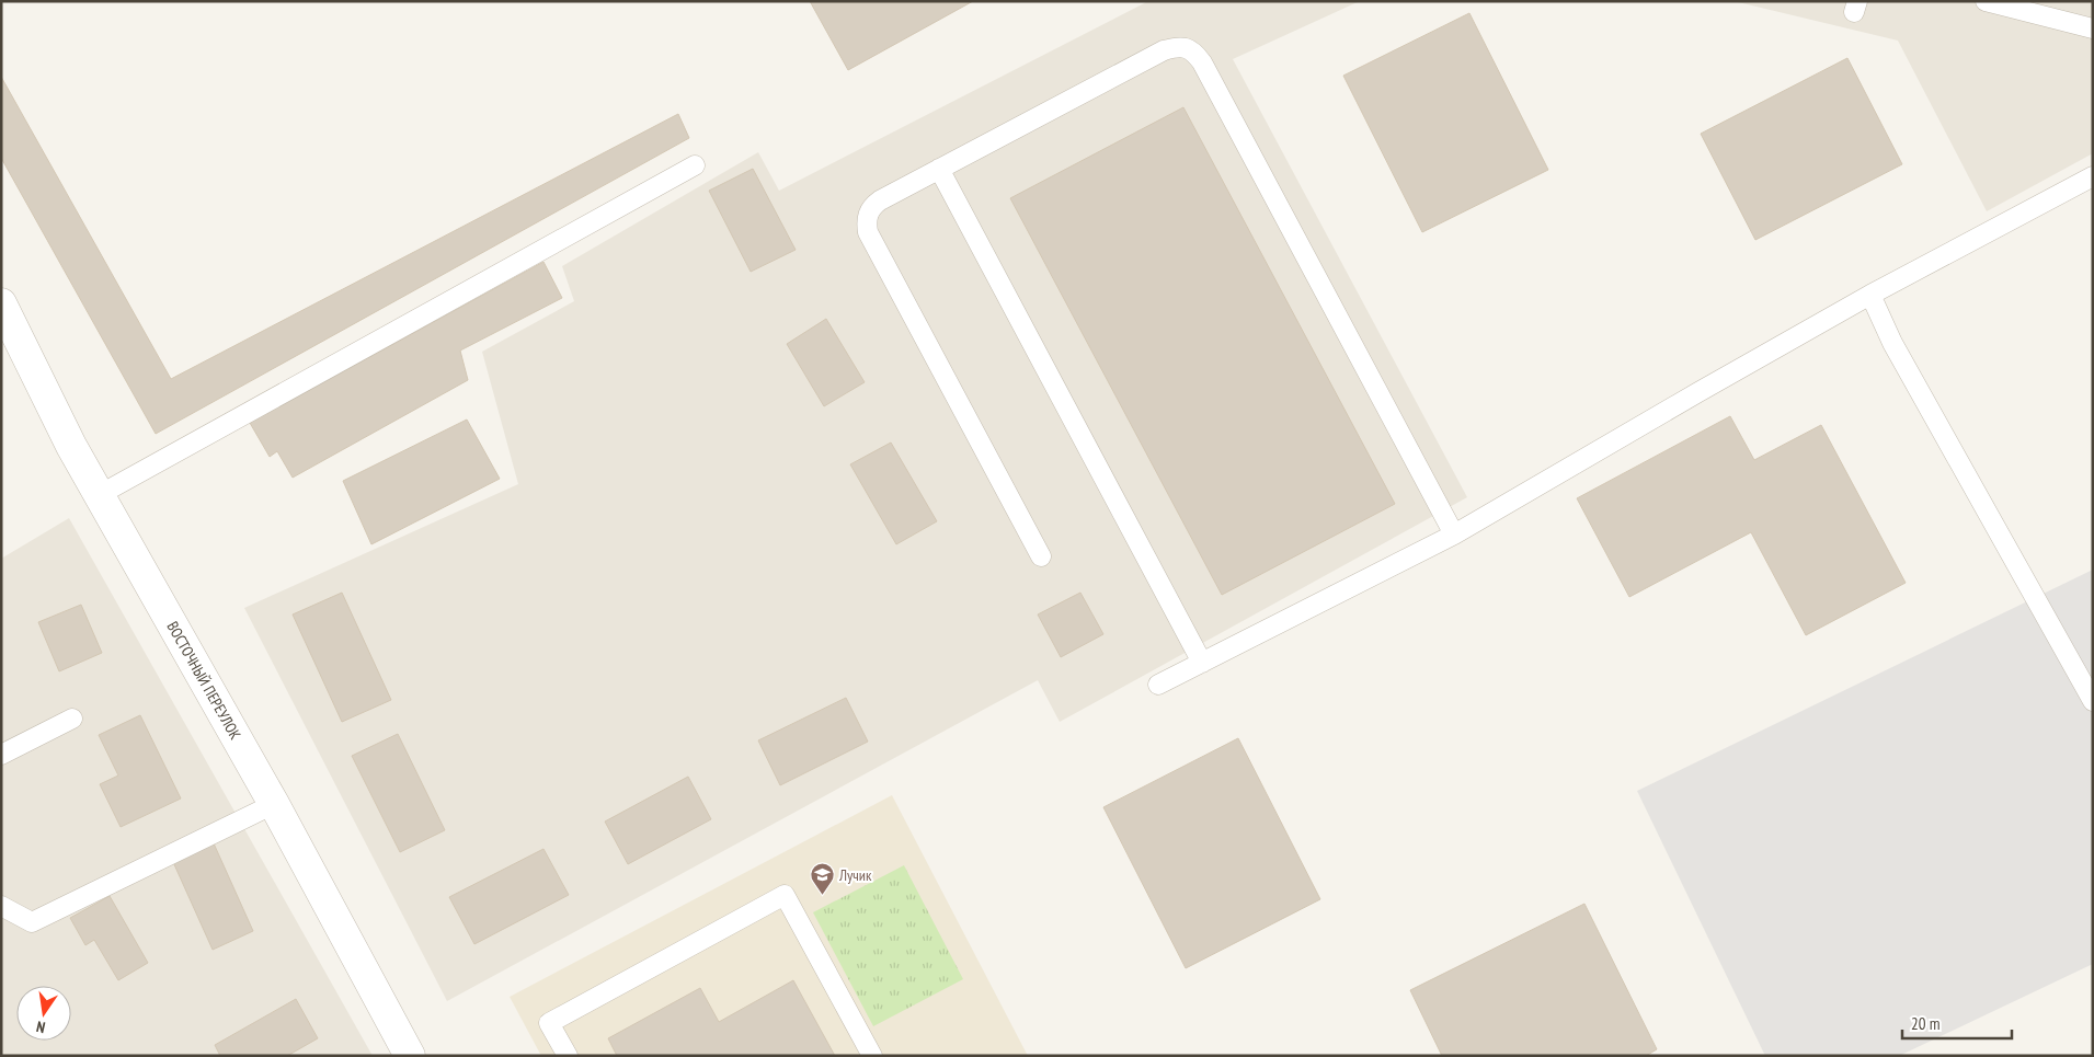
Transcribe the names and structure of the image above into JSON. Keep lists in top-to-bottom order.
{
  "streets": {
    "street": ["ВОСТОЧНЫЙ ПЕРЕУЛОК"]
  },
  "places": {
    "school or university": ["Лучик"]
  },
  "scale_bar": "20 m",
  "north": "bottom"
}
